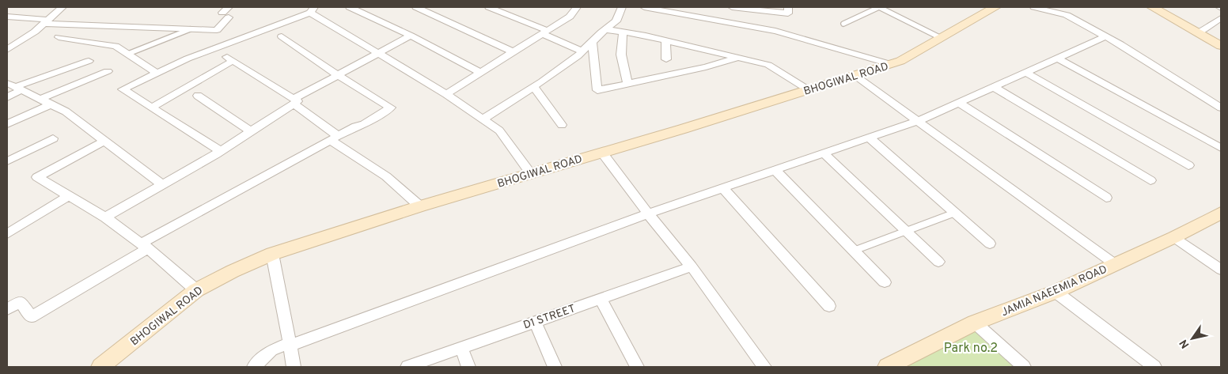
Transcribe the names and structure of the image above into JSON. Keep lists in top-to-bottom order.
{
  "streets": {
    "main road": ["BHOGIWAL ROAD", "JAMIA NAEEMIA ROAD"],
    "street": ["D1 STREET"]
  },
  "parks": ["Park no.2"],
  "north": "bottom left"
}
